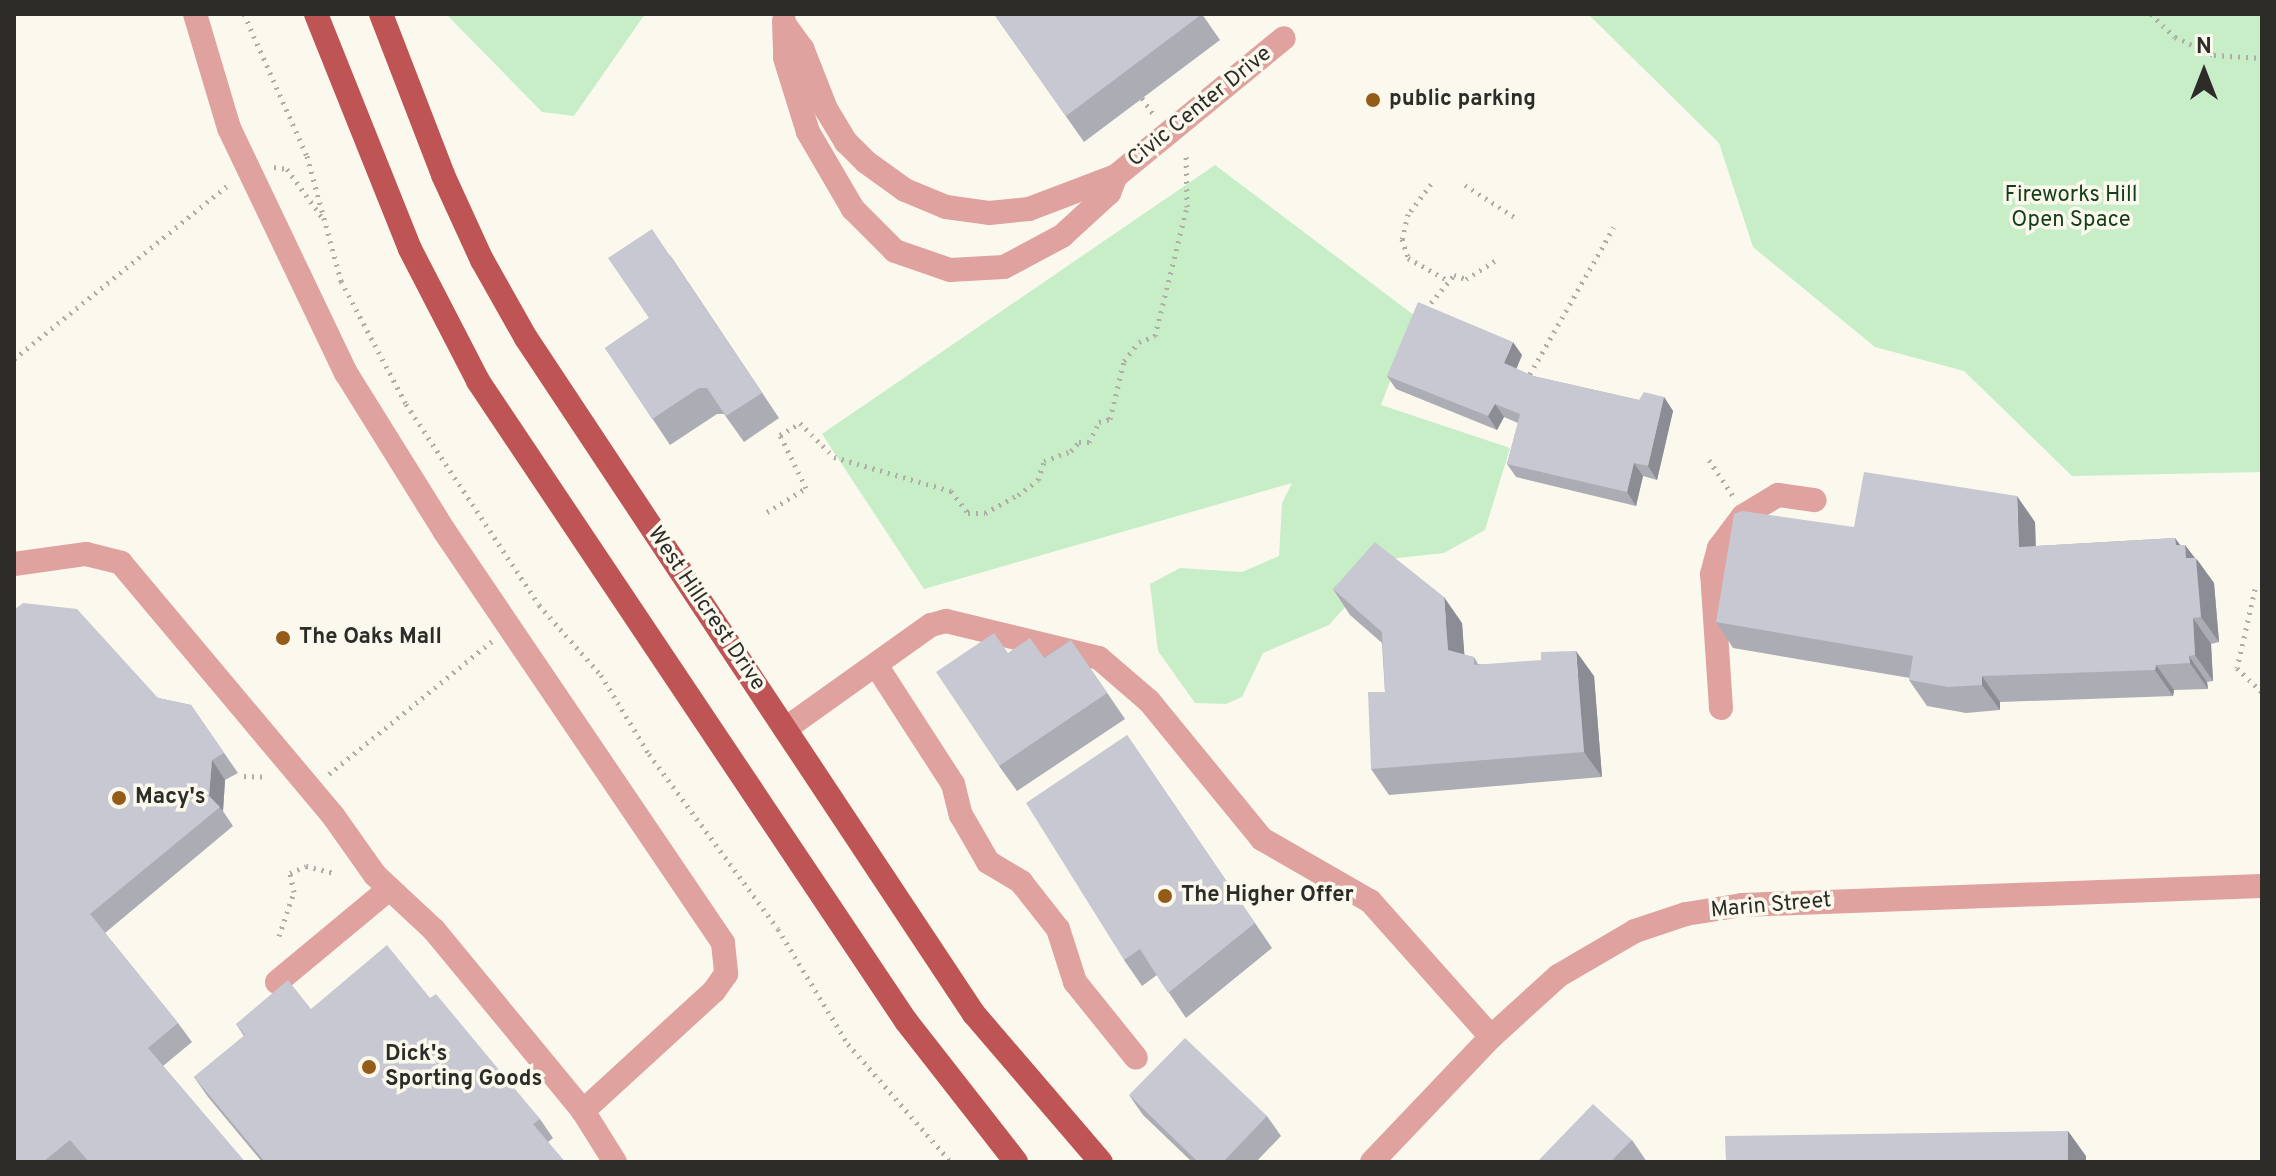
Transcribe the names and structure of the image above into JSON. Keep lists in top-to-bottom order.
{
  "streets": {
    "main road": ["West Hillcrest Drive"],
    "street": ["Civic Center Drive", "Marin Street"]
  },
  "parks": ["Fireworks Hill Open Space"],
  "places": [
    "public parking",
    "The Oaks Mall",
    "Macy's",
    "The Higher Offer",
    "Dick's Sporting Goods"
  ],
  "north": "top"
}
